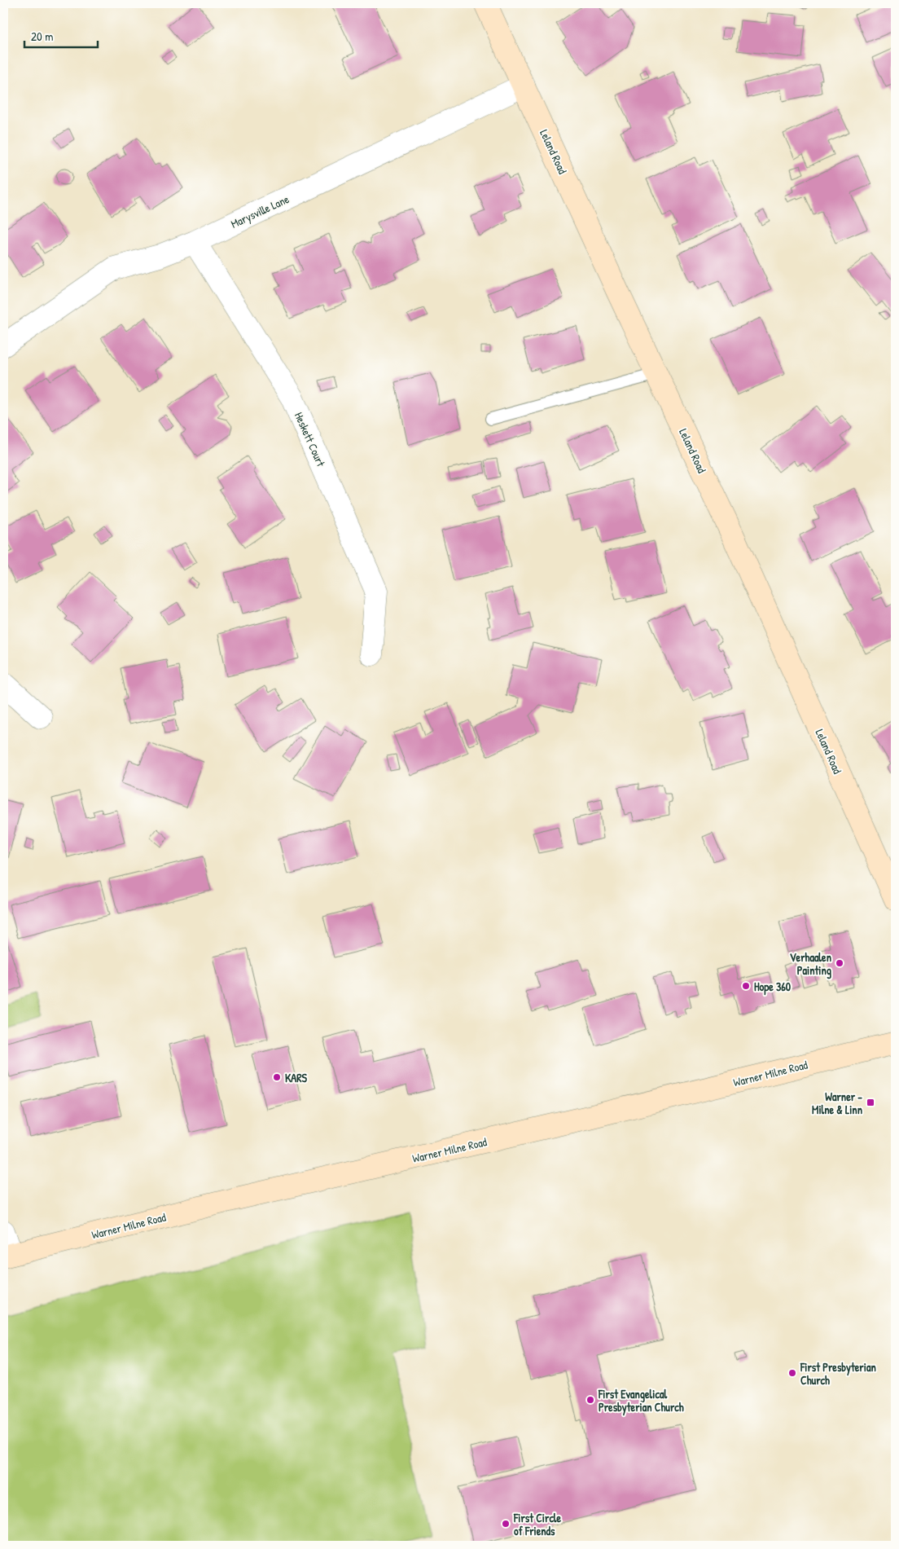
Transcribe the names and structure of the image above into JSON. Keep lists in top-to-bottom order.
{
  "streets": {
    "main road": ["Leland Road", "Warner Milne Road"],
    "street": ["Marysville Lane", "Heskett Court"]
  },
  "crossings": [
    ["Leland Road", "Marysville Lane"],
    ["Marysville Lane", "Heskett Court"]
  ],
  "places": {
    "other": [
      "Verhaalen Painting",
      "Hope 360",
      "KARS",
      "First Presbyterian Church",
      "First Evangelical Presbyterian Church",
      "First Circle of Friends"
    ],
    "transit": ["Warner - Milne & Linn"]
  },
  "scale_bar": "20 m"
}
